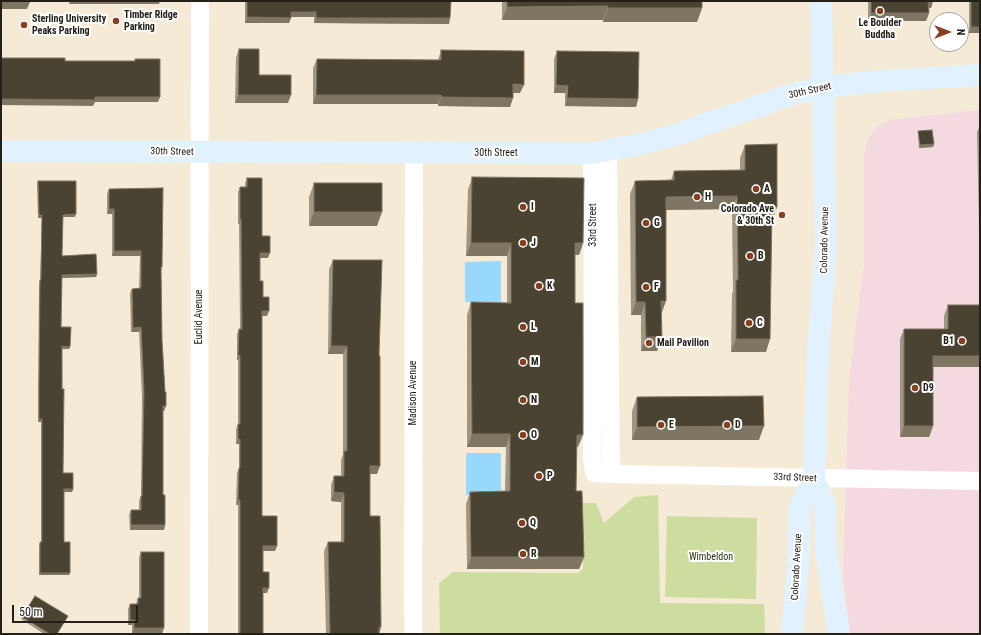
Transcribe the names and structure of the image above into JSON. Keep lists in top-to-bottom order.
{
  "streets": {
    "main road": ["30th Street", "Colorado Avenue"],
    "street": ["33rd Street", "Euclid Avenue", "Madison Avenue"]
  },
  "crossings": [
    ["30th Street", "33rd Street"],
    ["30th Street", "Colorado Avenue"],
    ["30th Street", "Euclid Avenue"],
    ["30th Street", "Madison Avenue"],
    ["33rd Street", "Colorado Avenue"]
  ],
  "parks": ["Wimbeldon"],
  "places": [
    "Le Boulder Buddha",
    "Timber Ridge Parking",
    "Sterling University Peaks Parking",
    "A",
    "H",
    "I",
    "Colorado Ave & 30th St",
    "G",
    "J",
    "B",
    "K",
    "F",
    "C",
    "L",
    "B1",
    "Mail Pavilion",
    "M",
    "D9",
    "N",
    "E",
    "D",
    "O",
    "P",
    "Q",
    "R"
  ],
  "scale_bar": "50 m",
  "north": "right"
}
